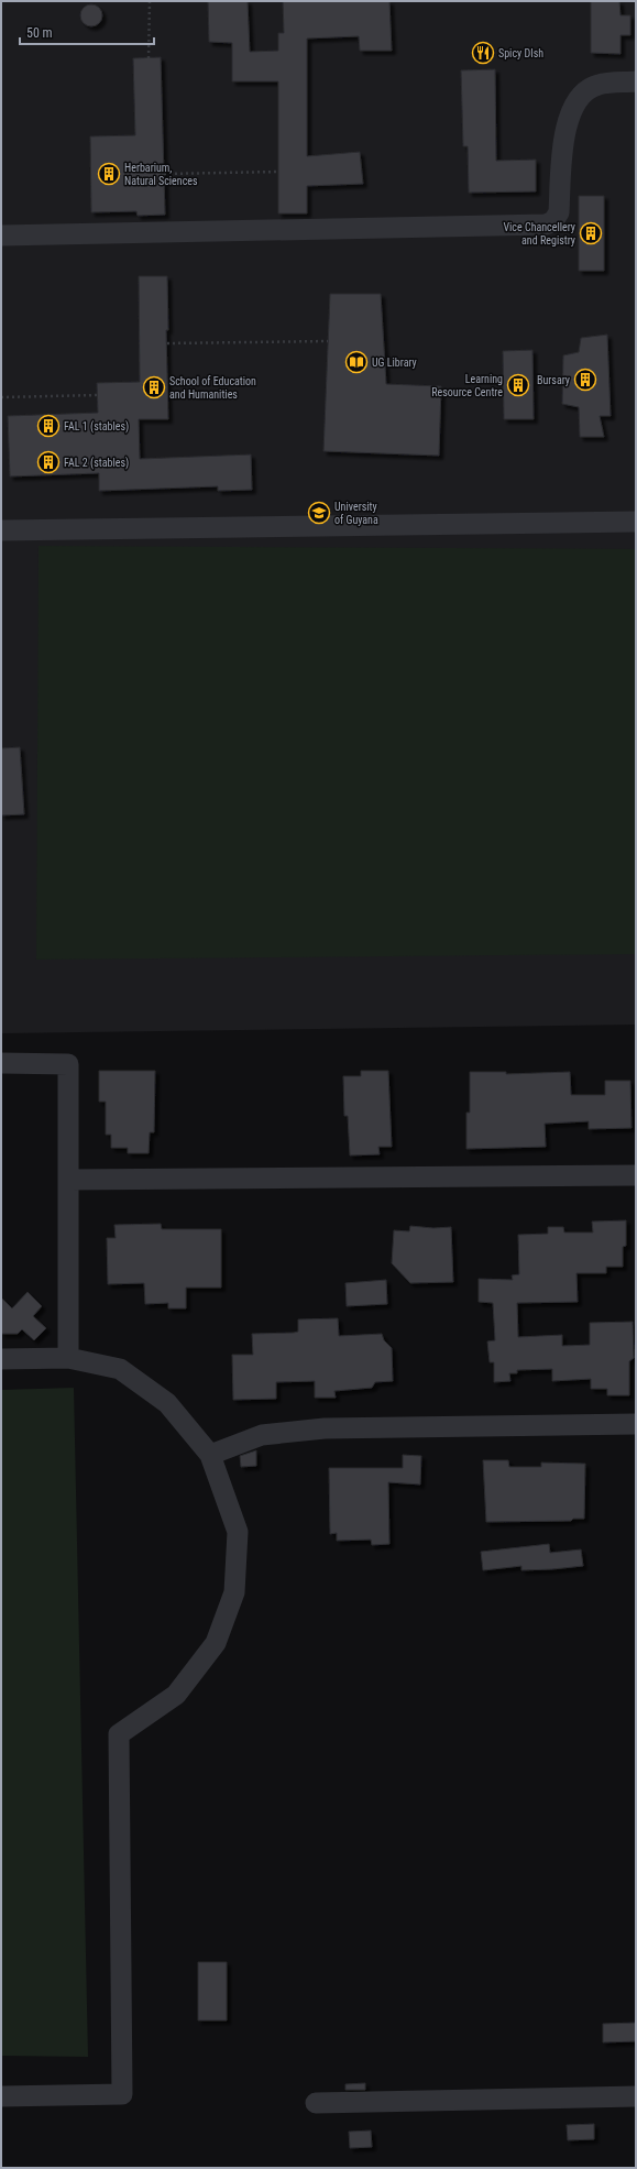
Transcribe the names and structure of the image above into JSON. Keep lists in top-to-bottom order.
{
  "places": {
    "restaurant": ["Spicy DIsh"],
    "building": [
      "Herbarium, Natural Sciences",
      "Vice Chancellery and Registry",
      "Bursary",
      "Learning Resource Centre",
      "School of Education and Humanities",
      "FAL 1 (stables)",
      "FAL 2 (stables)"
    ],
    "library": ["UG Library"],
    "school or university": ["University of Guyana"]
  },
  "scale_bar": "50 m"
}
